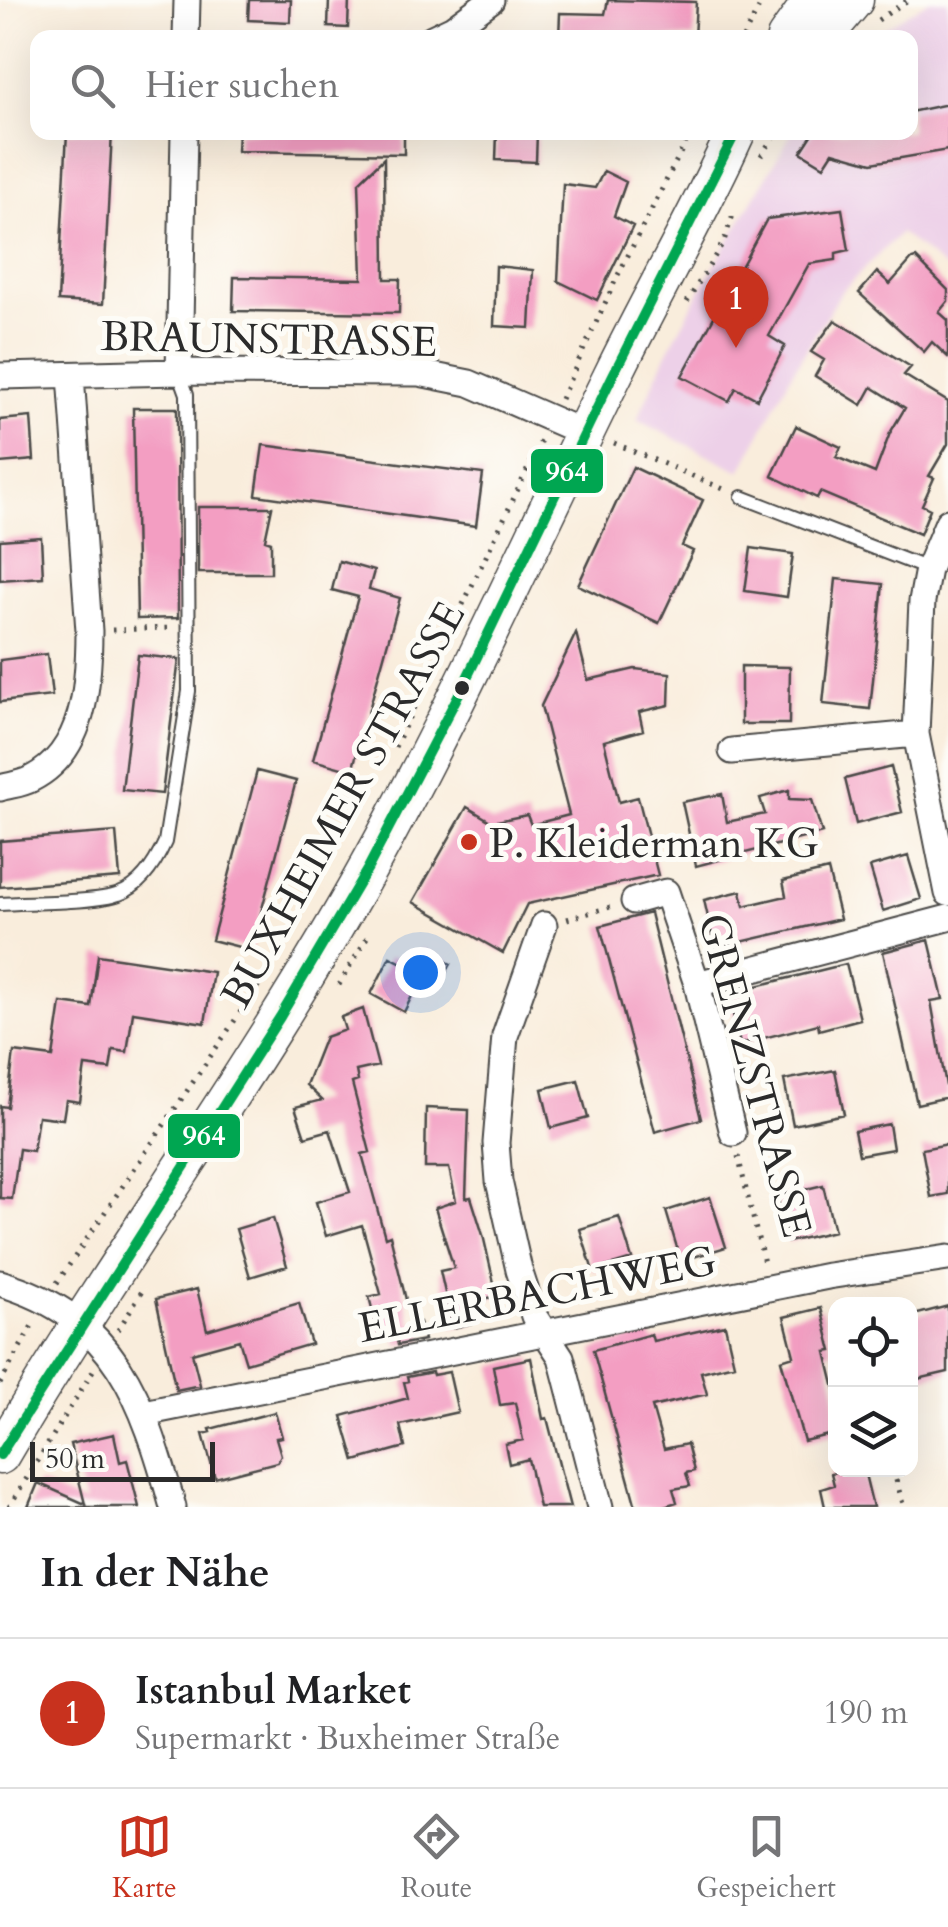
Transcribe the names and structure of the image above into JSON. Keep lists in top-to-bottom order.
{
  "streets": {
    "main road": ["BUXHEIMER STRASSE"],
    "street": ["BRAUNSTRASSE", "GRENZSTRASSE", "ELLERBACHWEG"]
  },
  "crossings": [
    ["BRAUNSTRASSE", "BUXHEIMER STRASSE"],
    ["GRENZSTRASSE", "ELLERBACHWEG"]
  ],
  "places": ["P. Kleiderman KG"],
  "lines": ["transit line 964"],
  "scale_bar": "50 m",
  "page": {
    "search": "Hier suchen",
    "pins": "1",
    "scale": "50 m",
    "heading": "In der Nähe",
    "list": [
      {
        "mark": "1",
        "name": "Istanbul Market",
        "note": "Supermarkt · Buxheimer Straße",
        "value": "190 m"
      }
    ],
    "nav": ["Karte", "Route", "Gespeichert"]
  }
}
